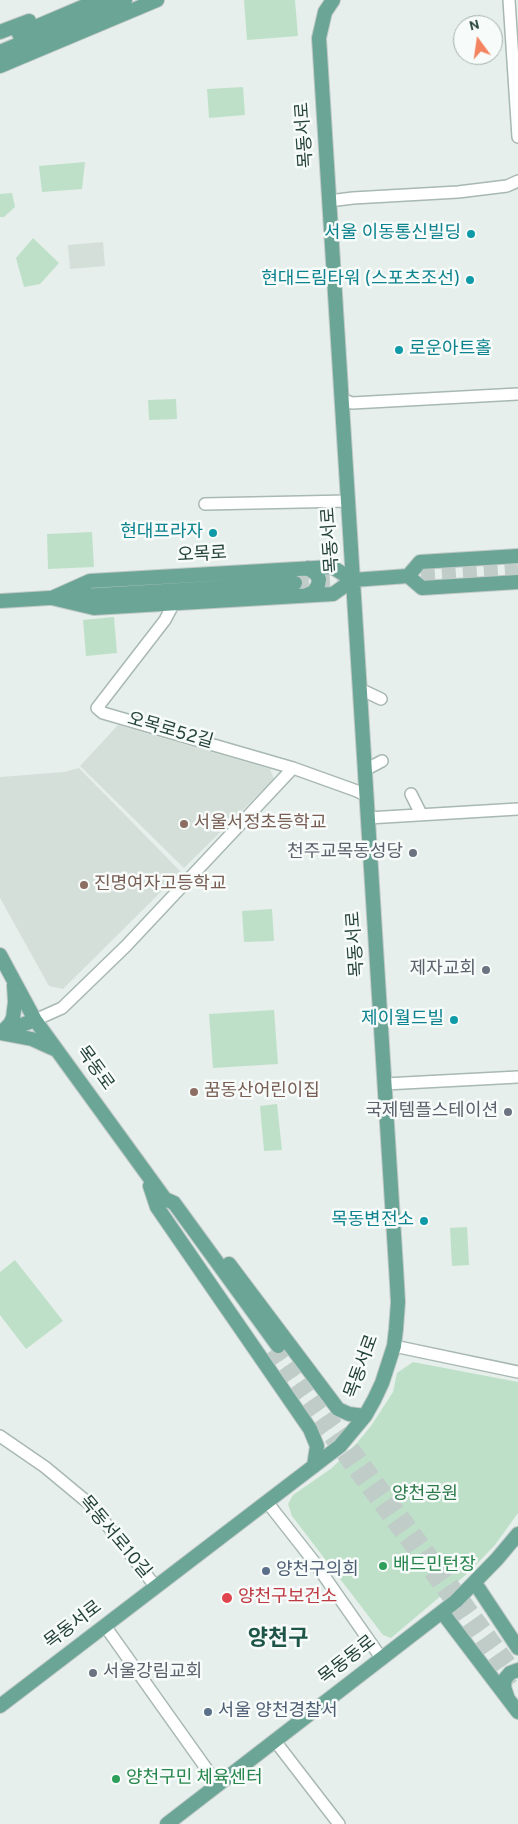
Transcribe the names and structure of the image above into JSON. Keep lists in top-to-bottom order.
{
  "streets": {
    "main road": [
      "목동서로",
      "오목로",
      "목동로",
      "목동동로"
    ],
    "street": ["오목로52길", "목동서로10길"]
  },
  "crossings": [
    ["목동서로", "오목로"],
    ["목동서로", "오목로52길"],
    ["목동서로", "목동서로10길"],
    ["오목로", "오목로52길"]
  ],
  "districts": ["양천구"],
  "parks": ["양천공원"],
  "places": [
    "서울 이동통신빌딩",
    "현대드림타워 (스포츠조선)",
    "로운아트홀",
    "현대프라자",
    "서울서정초등학교",
    "천주교목동성당",
    "진명여자고등학교",
    "제자교회",
    "제이월드빌",
    "꿈동산어린이집",
    "국제템플스테이션",
    "목동변전소",
    "배드민턴장",
    "양천구의회",
    "양천구보건소",
    "서울강림교회",
    "서울 양천경찰서",
    "양천구민 체육센터"
  ],
  "north": "top"
}
